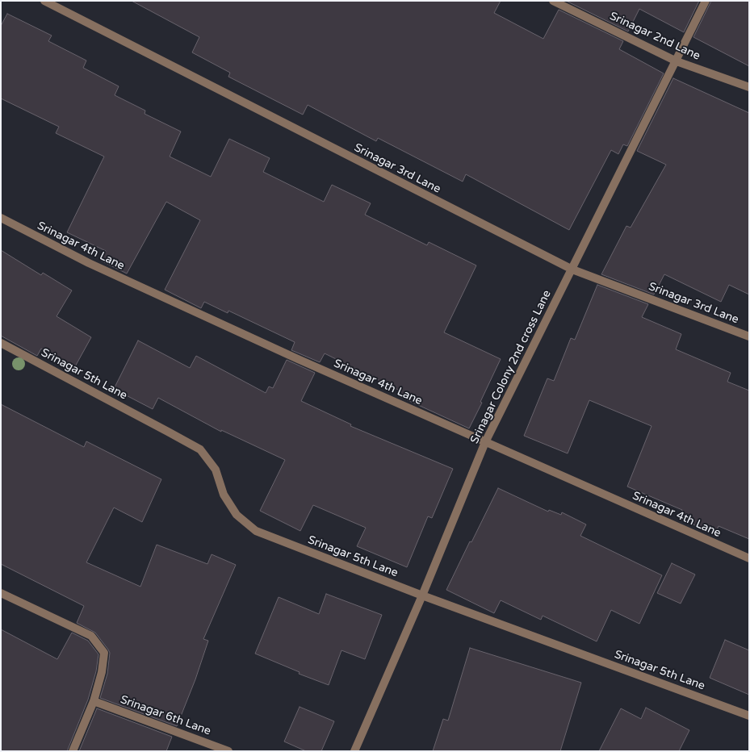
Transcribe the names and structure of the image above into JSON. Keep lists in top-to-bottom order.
{
  "streets": {
    "street": [
      "Srinagar 2nd Lane",
      "Srinagar 3rd Lane",
      "Srinagar 4th Lane",
      "Srinagar Colony 2nd cross Lane",
      "Srinagar 5th Lane",
      "Srinagar 6th Lane"
    ]
  },
  "crossings": [
    ["Srinagar 2nd Lane", "Srinagar Colony 2nd cross Lane"],
    ["Srinagar 3rd Lane", "Srinagar Colony 2nd cross Lane"],
    ["Srinagar 4th Lane", "Srinagar Colony 2nd cross Lane"],
    ["Srinagar Colony 2nd cross Lane", "Srinagar 5th Lane"]
  ]
}
